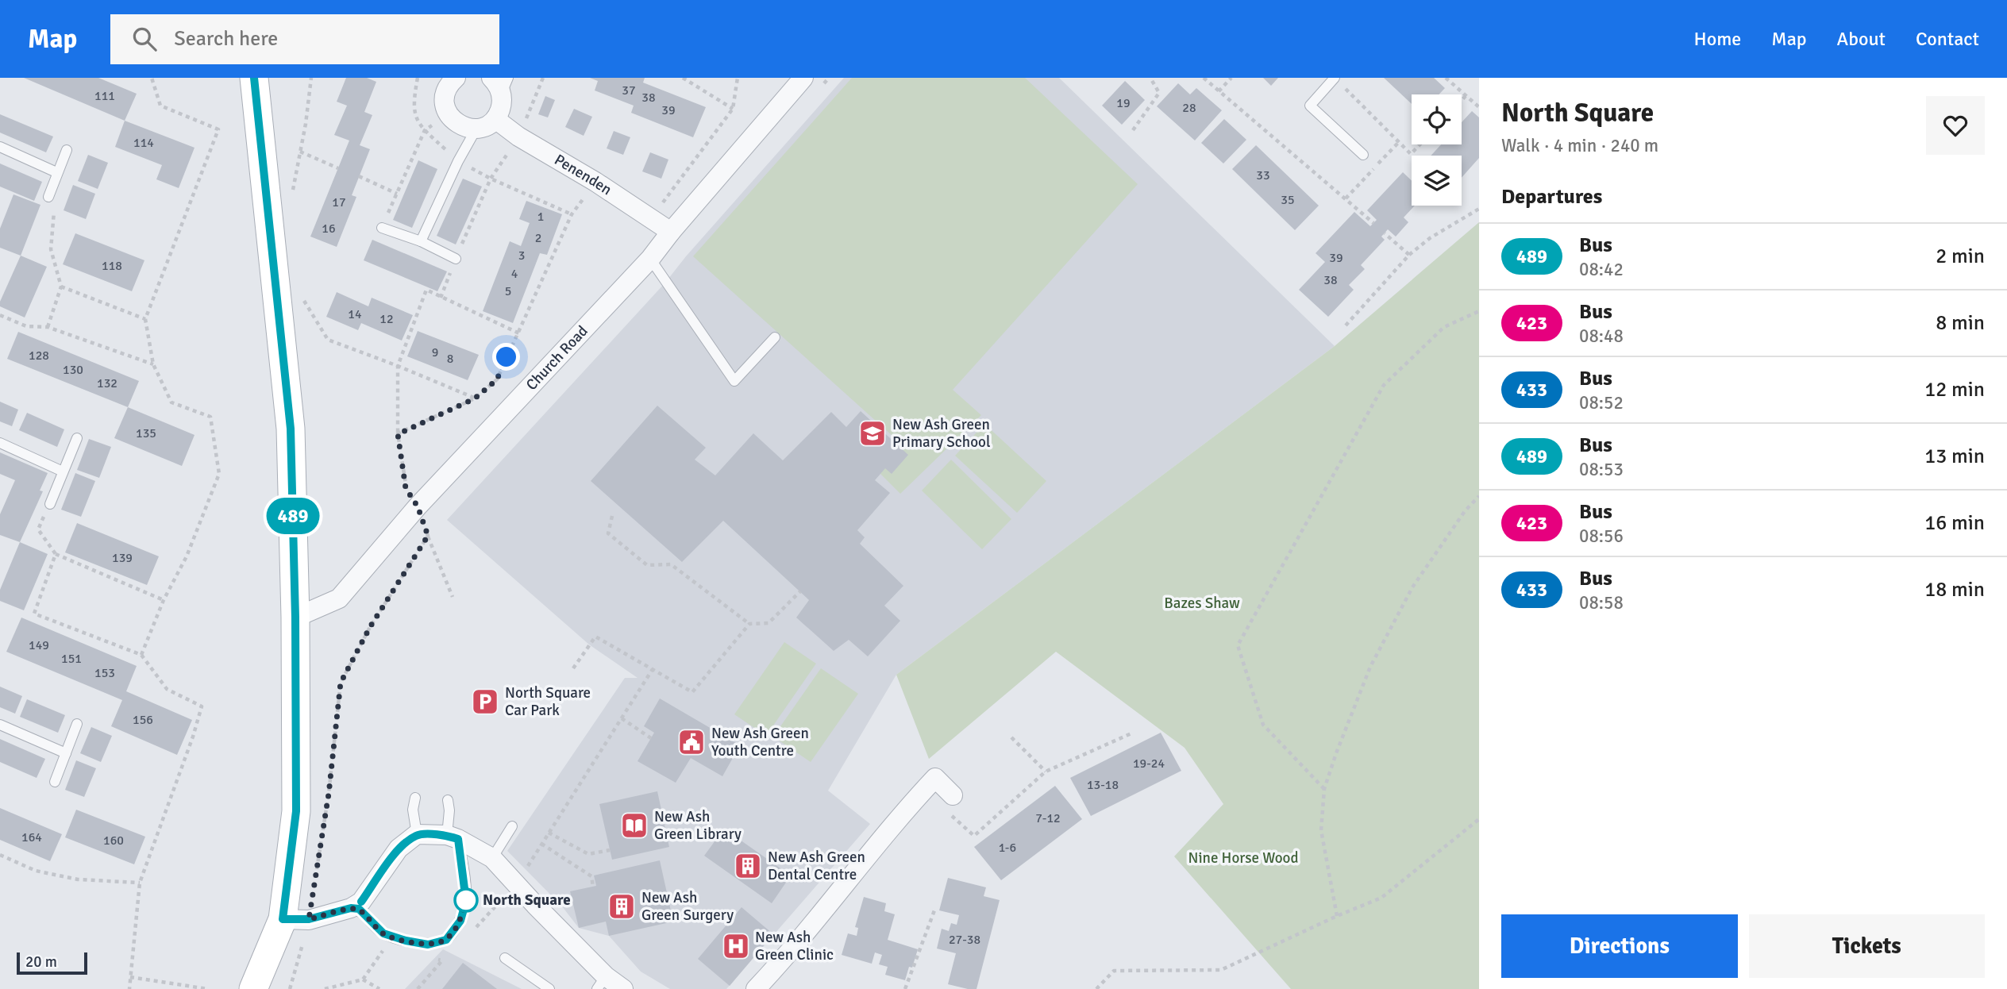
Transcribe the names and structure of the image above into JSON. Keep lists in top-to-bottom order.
{
  "streets": {
    "street": ["Penenden", "Church Road"]
  },
  "crossings": [
    ["Penenden", "Church Road"]
  ],
  "parks": ["Bazes Shaw", "Nine Horse Wood"],
  "places": {
    "school or university": ["New Ash Green Primary School"],
    "parking": ["North Square Car Park"],
    "public building": ["New Ash Green Youth Centre"],
    "library": ["New Ash Green Library"],
    "building": ["New Ash Green Dental Centre", "New Ash Green Surgery"],
    "other": ["North Square"],
    "hospital": ["New Ash Green Clinic"]
  },
  "lines": ["bus line 489"],
  "house_numbers": [
    "37",
    "111",
    "38",
    "19",
    "28",
    "39",
    "114",
    "33",
    "35",
    "17",
    "1",
    "16",
    "2",
    "3",
    "39",
    "118",
    "4",
    "38",
    "5",
    "14",
    "12",
    "9",
    "128",
    "8",
    "130",
    "132",
    "135",
    "139",
    "149",
    "151",
    "153",
    "156",
    "19-24",
    "13-18",
    "7-12",
    "164",
    "160",
    "1-6",
    "27-38"
  ],
  "scale_bar": "20 m",
  "page": {
    "header": "Map",
    "search": "Search here",
    "nav": [
      "Home",
      "Map",
      "About",
      "Contact"
    ],
    "on_map": "489",
    "heading": [
      ["North Square", "Walk · 4 min · 240 m"],
      "Departures"
    ],
    "list": [
      {
        "mark": "489",
        "name": "Bus",
        "note": "08:42",
        "value": "2 min"
      },
      {
        "mark": "423",
        "name": "Bus",
        "note": "08:48",
        "value": "8 min"
      },
      {
        "mark": "433",
        "name": "Bus",
        "note": "08:52",
        "value": "12 min"
      },
      {
        "mark": "489",
        "name": "Bus",
        "note": "08:53",
        "value": "13 min"
      },
      {
        "mark": "423",
        "name": "Bus",
        "note": "08:56",
        "value": "16 min"
      },
      {
        "mark": "433",
        "name": "Bus",
        "note": "08:58",
        "value": "18 min"
      }
    ],
    "buttons": ["Directions", "Tickets"],
    "scale": "20 m"
  }
}
